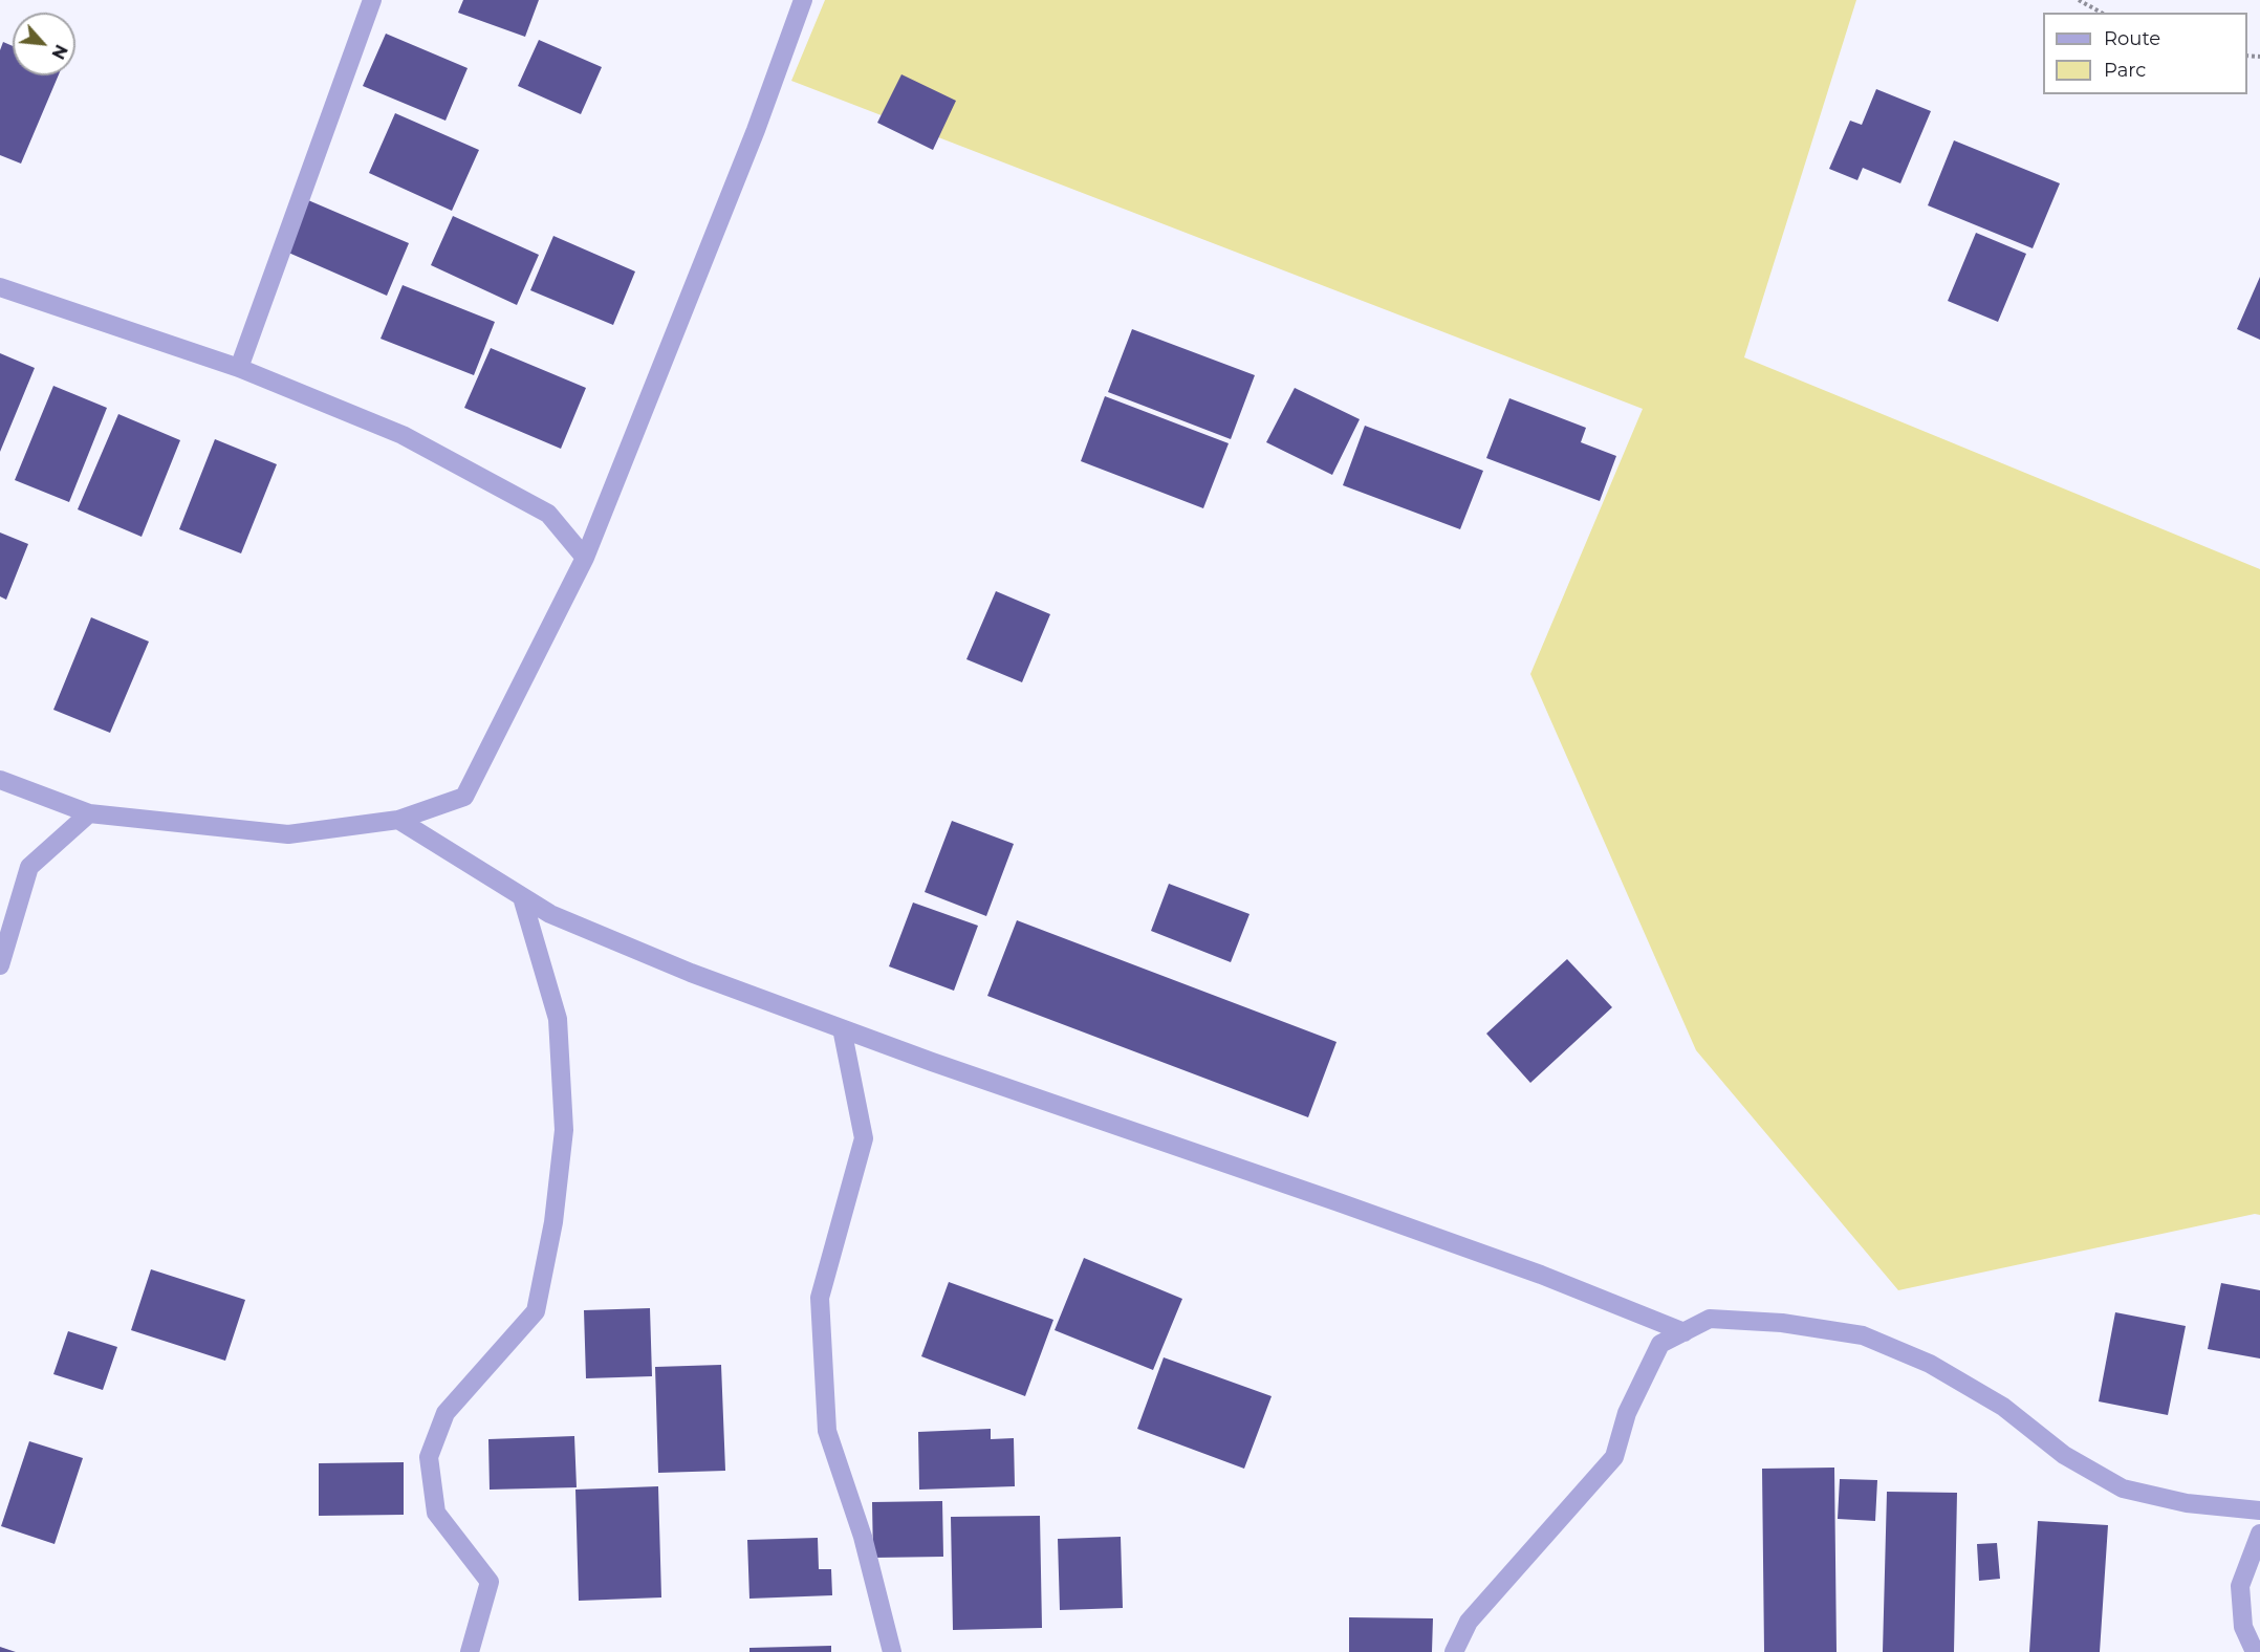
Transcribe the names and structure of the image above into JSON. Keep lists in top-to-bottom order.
{
  "legend": ["Route", "Parc"],
  "north": "bottom right"
}
